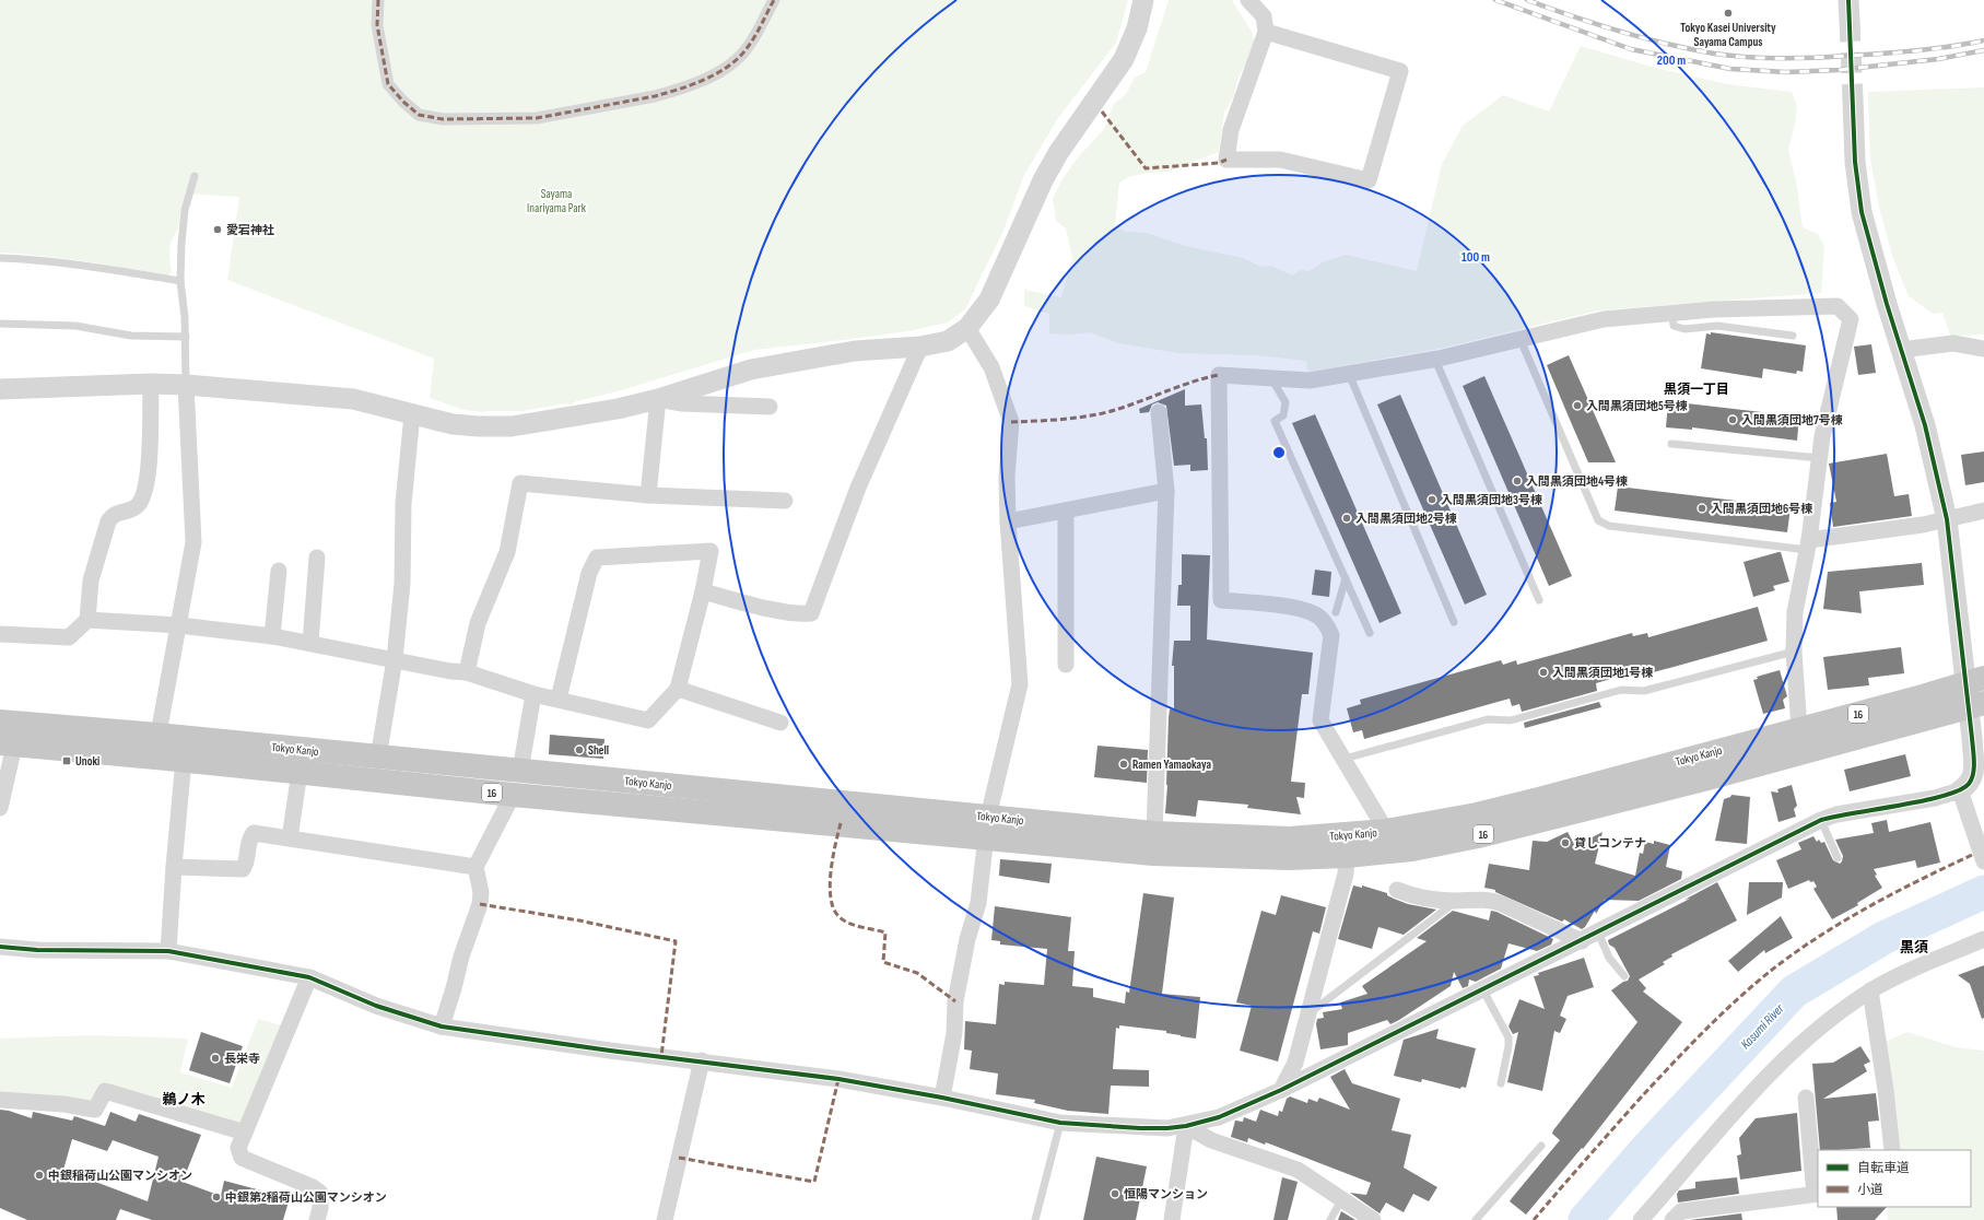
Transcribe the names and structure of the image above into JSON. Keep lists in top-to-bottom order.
{
  "streets": {
    "highway": ["16", "Tokyo Kanjo"]
  },
  "districts": ["黒須一丁目", "黒須", "鵜ノ木"],
  "water": ["Kasumi River"],
  "parks": ["Sayama Inariyama Park"],
  "places": {
    "other": [
      "Tokyo Kasei University Sayama Campus",
      "愛宕神社",
      "入間黒須団地5号棟",
      "入間黒須団地7号棟",
      "入間黒須団地4号棟",
      "入間黒須団地3号棟",
      "入間黒須団地6号棟",
      "入間黒須団地2号棟",
      "入間黒須団地1号棟",
      "Shell",
      "Ramen Yamaokaya",
      "貸しコンテナ",
      "長栄寺",
      "中銀稲荷山公園マンシオン",
      "恒陽マンション",
      "中銀第2稲荷山公園マンシオン"
    ],
    "transit": ["Unoki"]
  },
  "legend": ["自転車道", "小道"],
  "rings": ["200 m", "100 m"]
}
